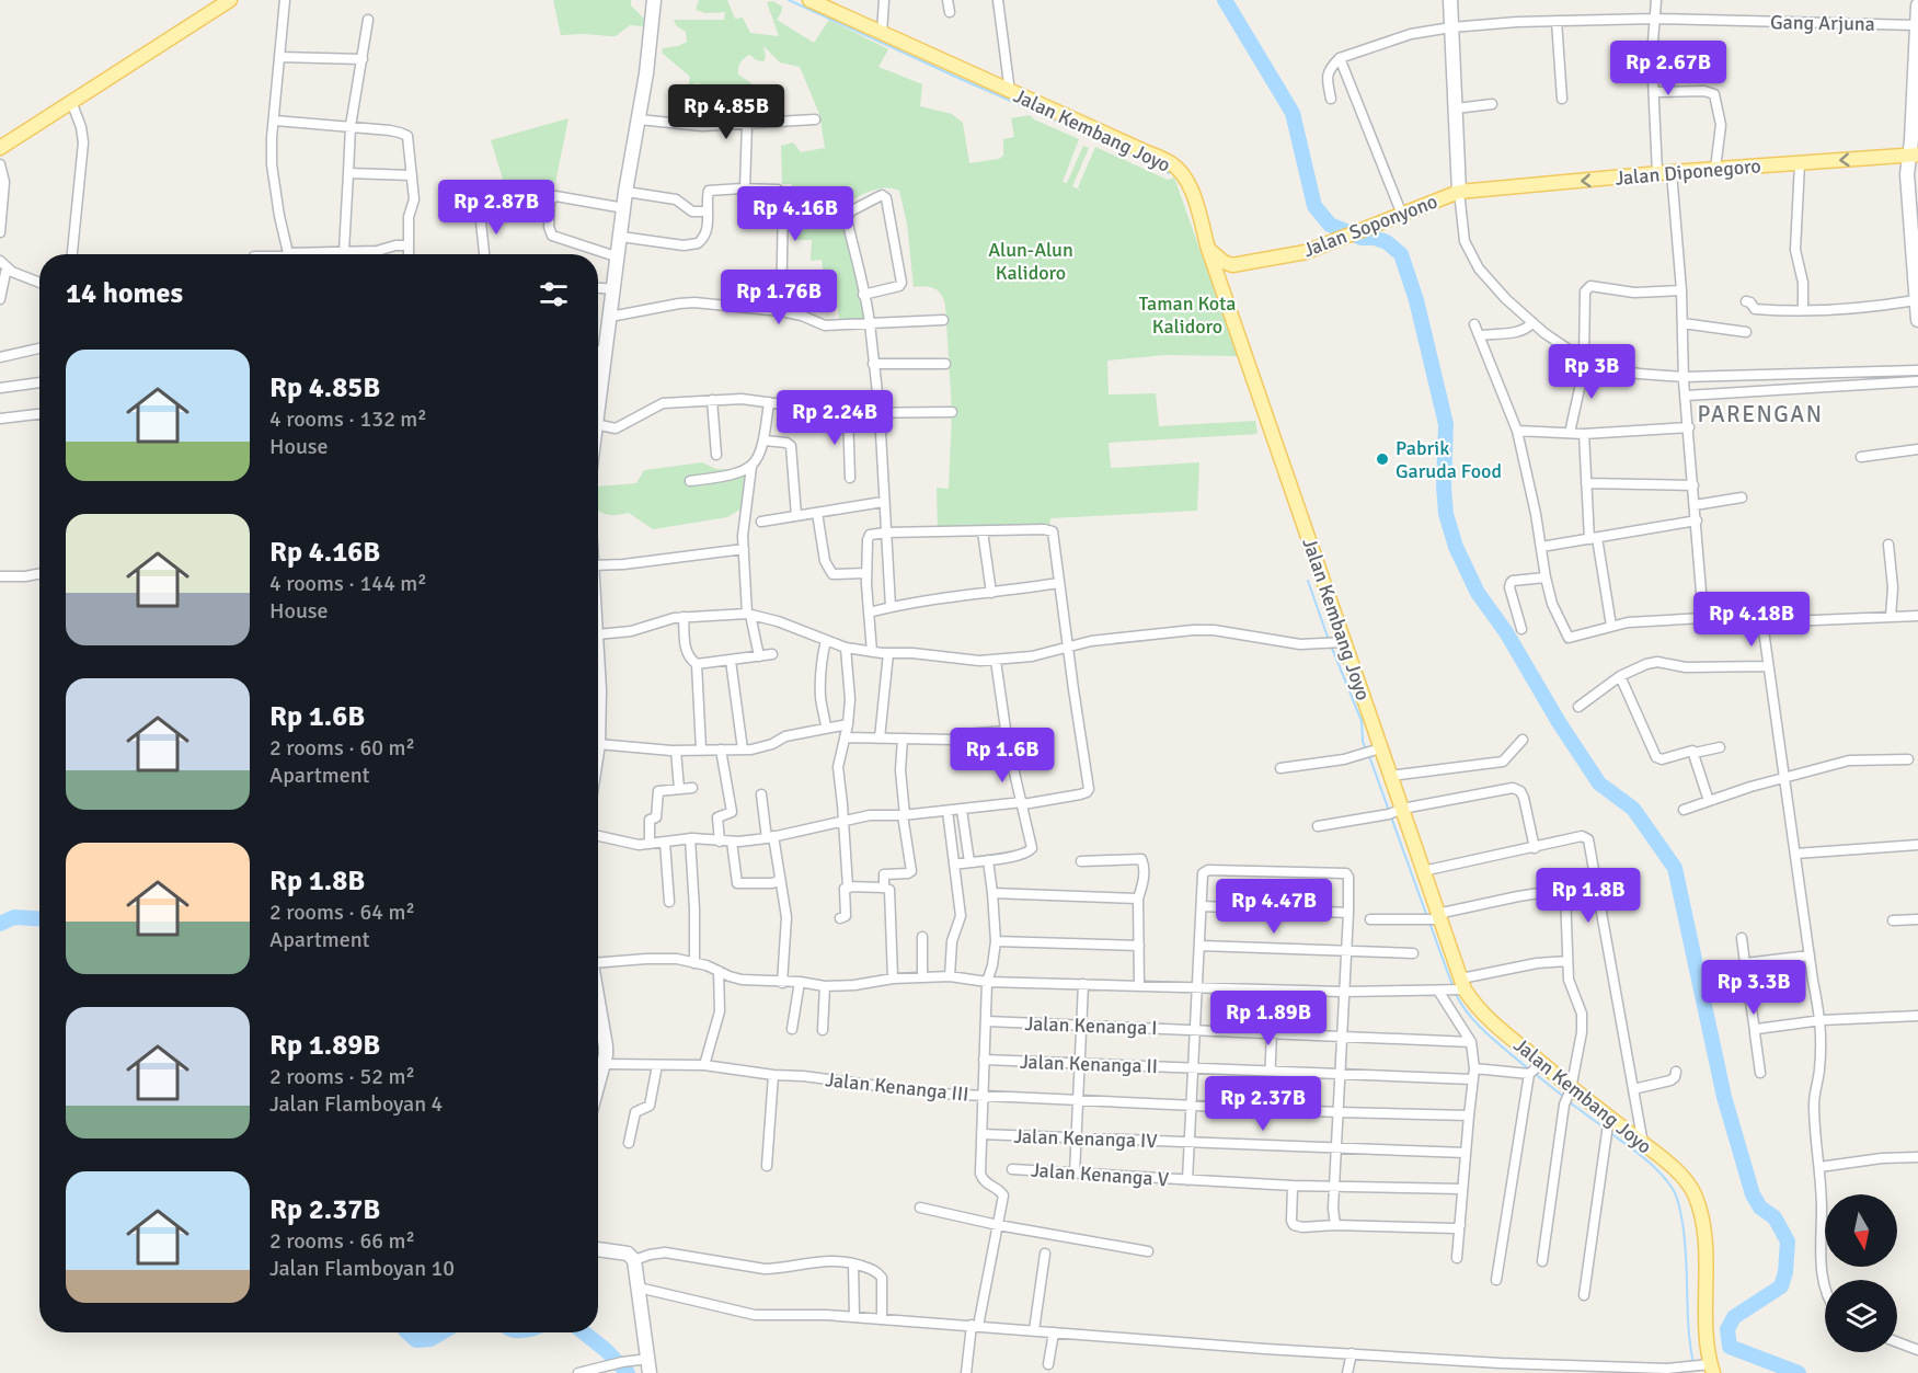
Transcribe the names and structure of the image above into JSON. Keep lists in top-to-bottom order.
{
  "streets": {
    "main road": ["Jalan Kembang Joyo", "Jalan Diponegoro", "Jalan Soponyono"],
    "street": [
      "Gang Arjuna",
      "Jalan Kenanga I",
      "Jalan Kenanga II",
      "Jalan Kenanga III",
      "Jalan Kenanga IV",
      "Jalan Kenanga V"
    ]
  },
  "crossings": [
    ["Jalan Diponegoro", "Jalan Soponyono"]
  ],
  "one_way": ["Jalan Diponegoro"],
  "districts": ["PARENGAN"],
  "parks": ["Alun-Alun Kalidoro", "Taman Kota Kalidoro"],
  "places": ["Pabrik Garuda Food"],
  "north": "bottom",
  "page": {
    "price": [
      "Rp 2.67B",
      "Rp 4.85B",
      "Rp 2.87B",
      "Rp 4.16B",
      "Rp 1.76B",
      "Rp 3B",
      "Rp 2.24B",
      "Rp 4.18B",
      "Rp 1.6B",
      "Rp 1.8B",
      "Rp 4.47B",
      "Rp 3.3B",
      "Rp 1.89B",
      "Rp 2.37B"
    ],
    "heading": "14 homes",
    "list": [
      {
        "name": "Rp 4.85B",
        "note": "4 rooms · 132 m² · House"
      },
      {
        "name": "Rp 4.16B",
        "note": "4 rooms · 144 m² · House"
      },
      {
        "name": "Rp 1.6B",
        "note": "2 rooms · 60 m² · Apartment"
      },
      {
        "name": "Rp 1.8B",
        "note": "2 rooms · 64 m² · Apartment"
      },
      {
        "name": "Rp 1.89B",
        "note": "2 rooms · 52 m² · Jalan Flamboyan 4"
      },
      {
        "name": "Rp 2.37B",
        "note": "2 rooms · 66 m² · Jalan Flamboyan 10"
      }
    ]
  }
}
